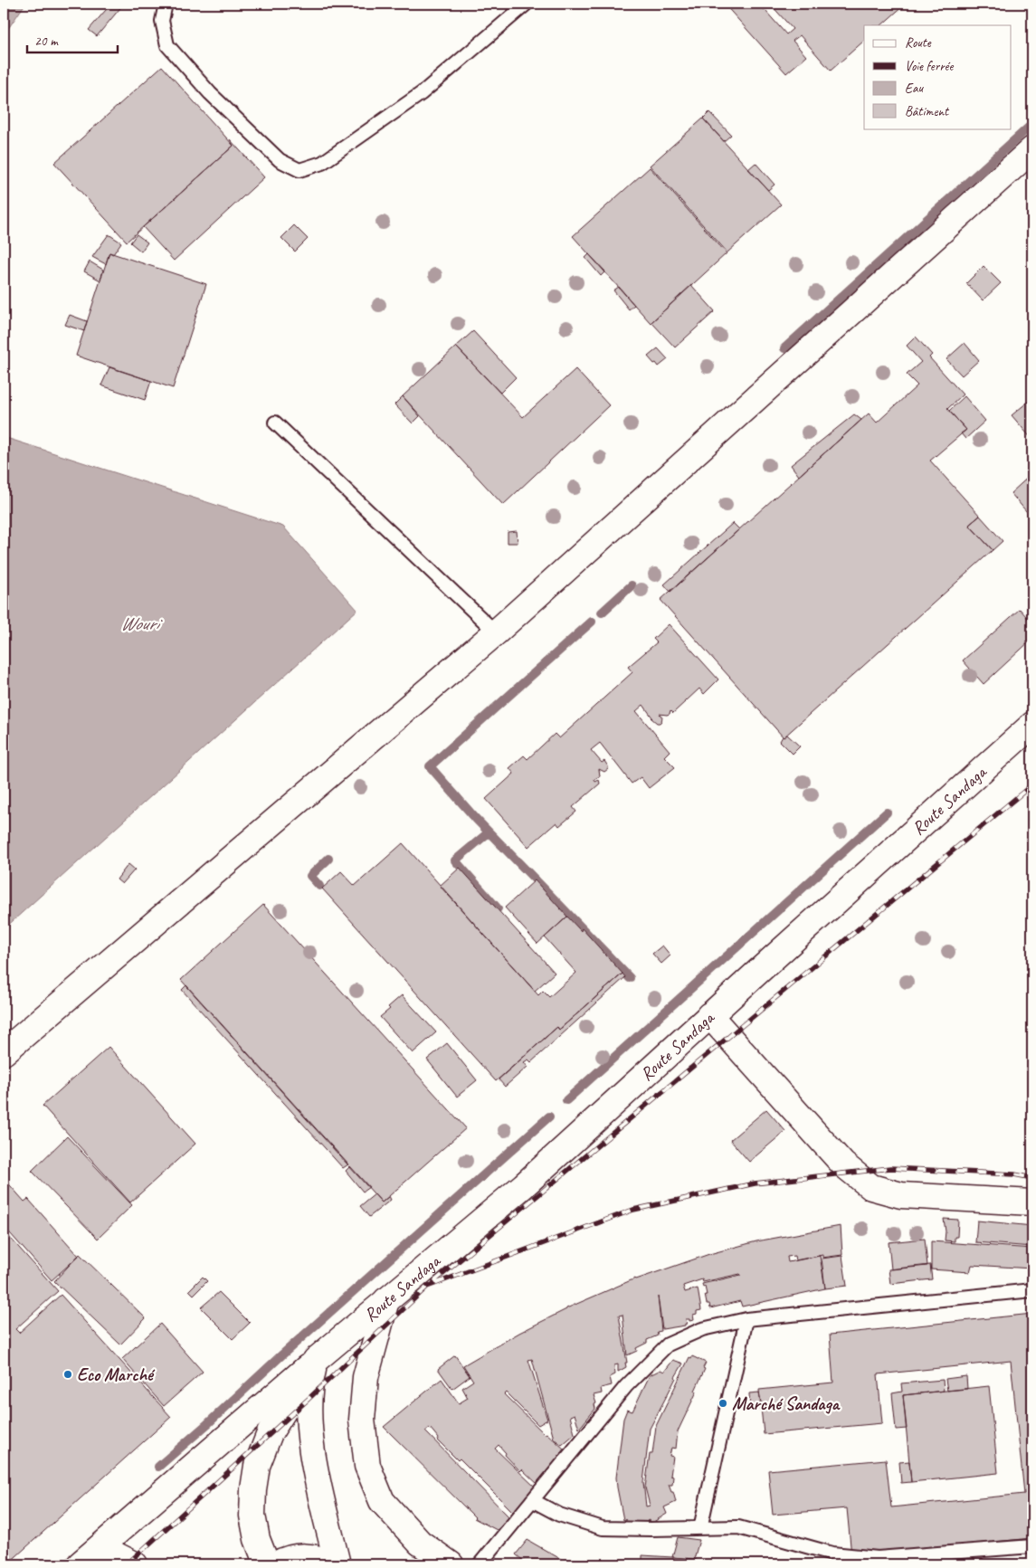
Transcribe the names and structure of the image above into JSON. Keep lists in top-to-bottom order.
{
  "streets": {
    "main road": ["Route Sandaga"]
  },
  "water": ["Wouri"],
  "places": ["Eco Marché", "Marché Sandaga"],
  "legend": [
    "Route",
    "Voie ferrée",
    "Eau",
    "Bâtiment"
  ],
  "scale_bar": "20 m"
}
